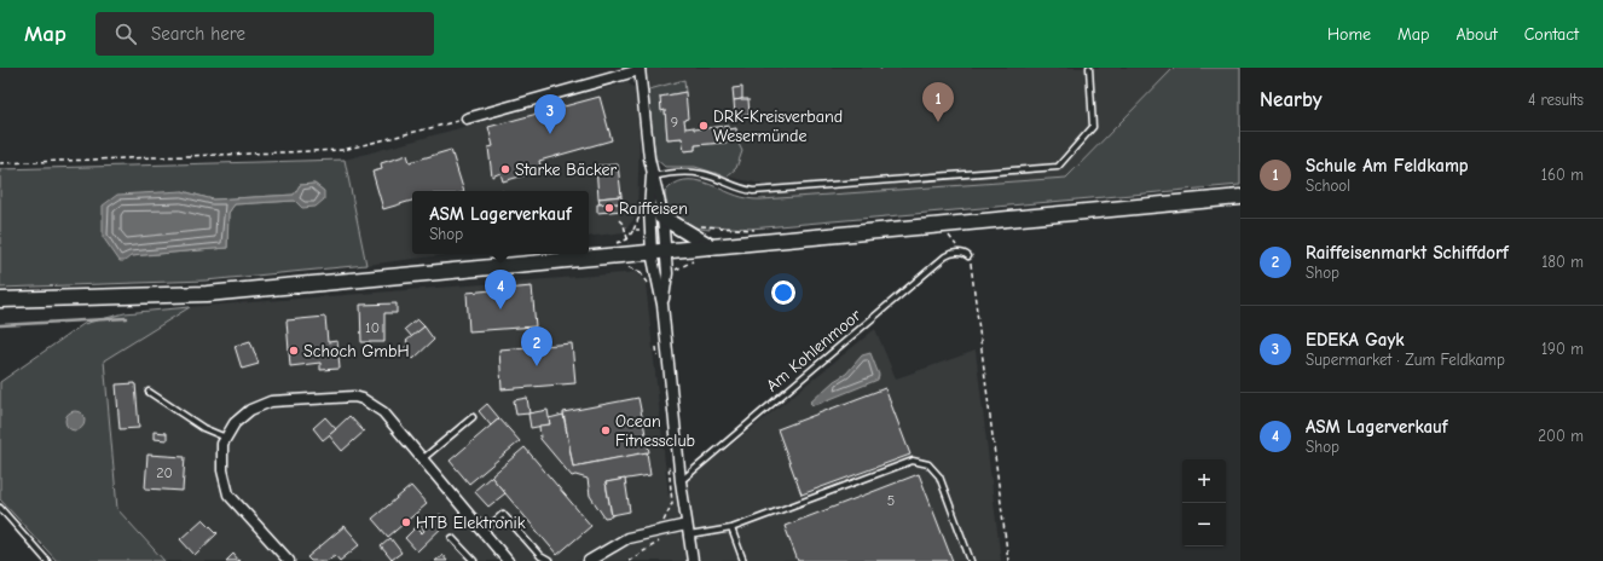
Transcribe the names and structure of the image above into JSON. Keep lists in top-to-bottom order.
{
  "streets": {
    "lane": ["Am Kohlenmoor"]
  },
  "places": [
    "DRK-Kreisverband Wesermünde",
    "Starke Bäcker",
    "Raiffeisen",
    "Schoch GmbH",
    "Ocean Fitnessclub",
    "HTB Elektronik"
  ],
  "house_numbers": [
    "9",
    "10",
    "20",
    "5"
  ],
  "page": {
    "header": "Map",
    "search": "Search here",
    "nav": [
      "Home",
      "Map",
      "About",
      "Contact"
    ],
    "heading": ["Nearby", "4 results"],
    "pins": [
      "1",
      "3",
      "4",
      "2"
    ],
    "list": [
      {
        "mark": "1",
        "name": "Schule Am Feldkamp",
        "note": "School",
        "value": "160 m"
      },
      {
        "mark": "2",
        "name": "Raiffeisenmarkt Schiffdorf",
        "note": "Shop",
        "value": "180 m"
      },
      {
        "mark": "3",
        "name": "EDEKA Gayk",
        "note": "Supermarket · Zum Feldkamp",
        "value": "190 m"
      },
      {
        "mark": "4",
        "name": "ASM Lagerverkauf",
        "note": "Shop",
        "value": "200 m"
      }
    ],
    "popup": ["ASM Lagerverkauf", "Shop"],
    "map_buttons": ["+", "−"]
  }
}
